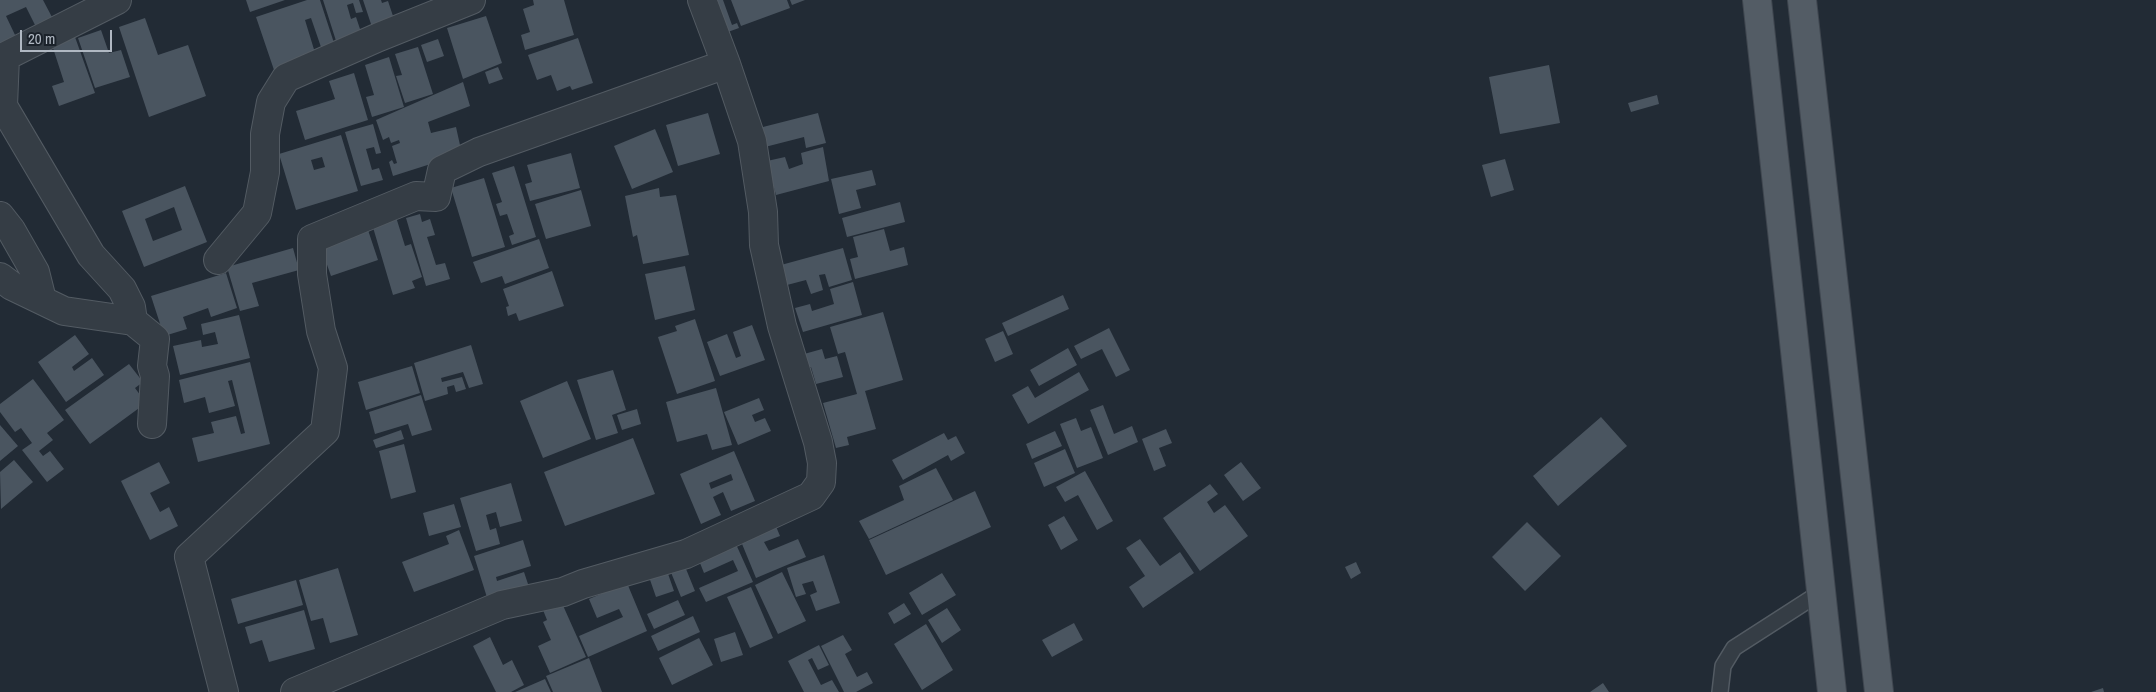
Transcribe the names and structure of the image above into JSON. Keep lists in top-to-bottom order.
{
  "scale_bar": "20 m"
}
